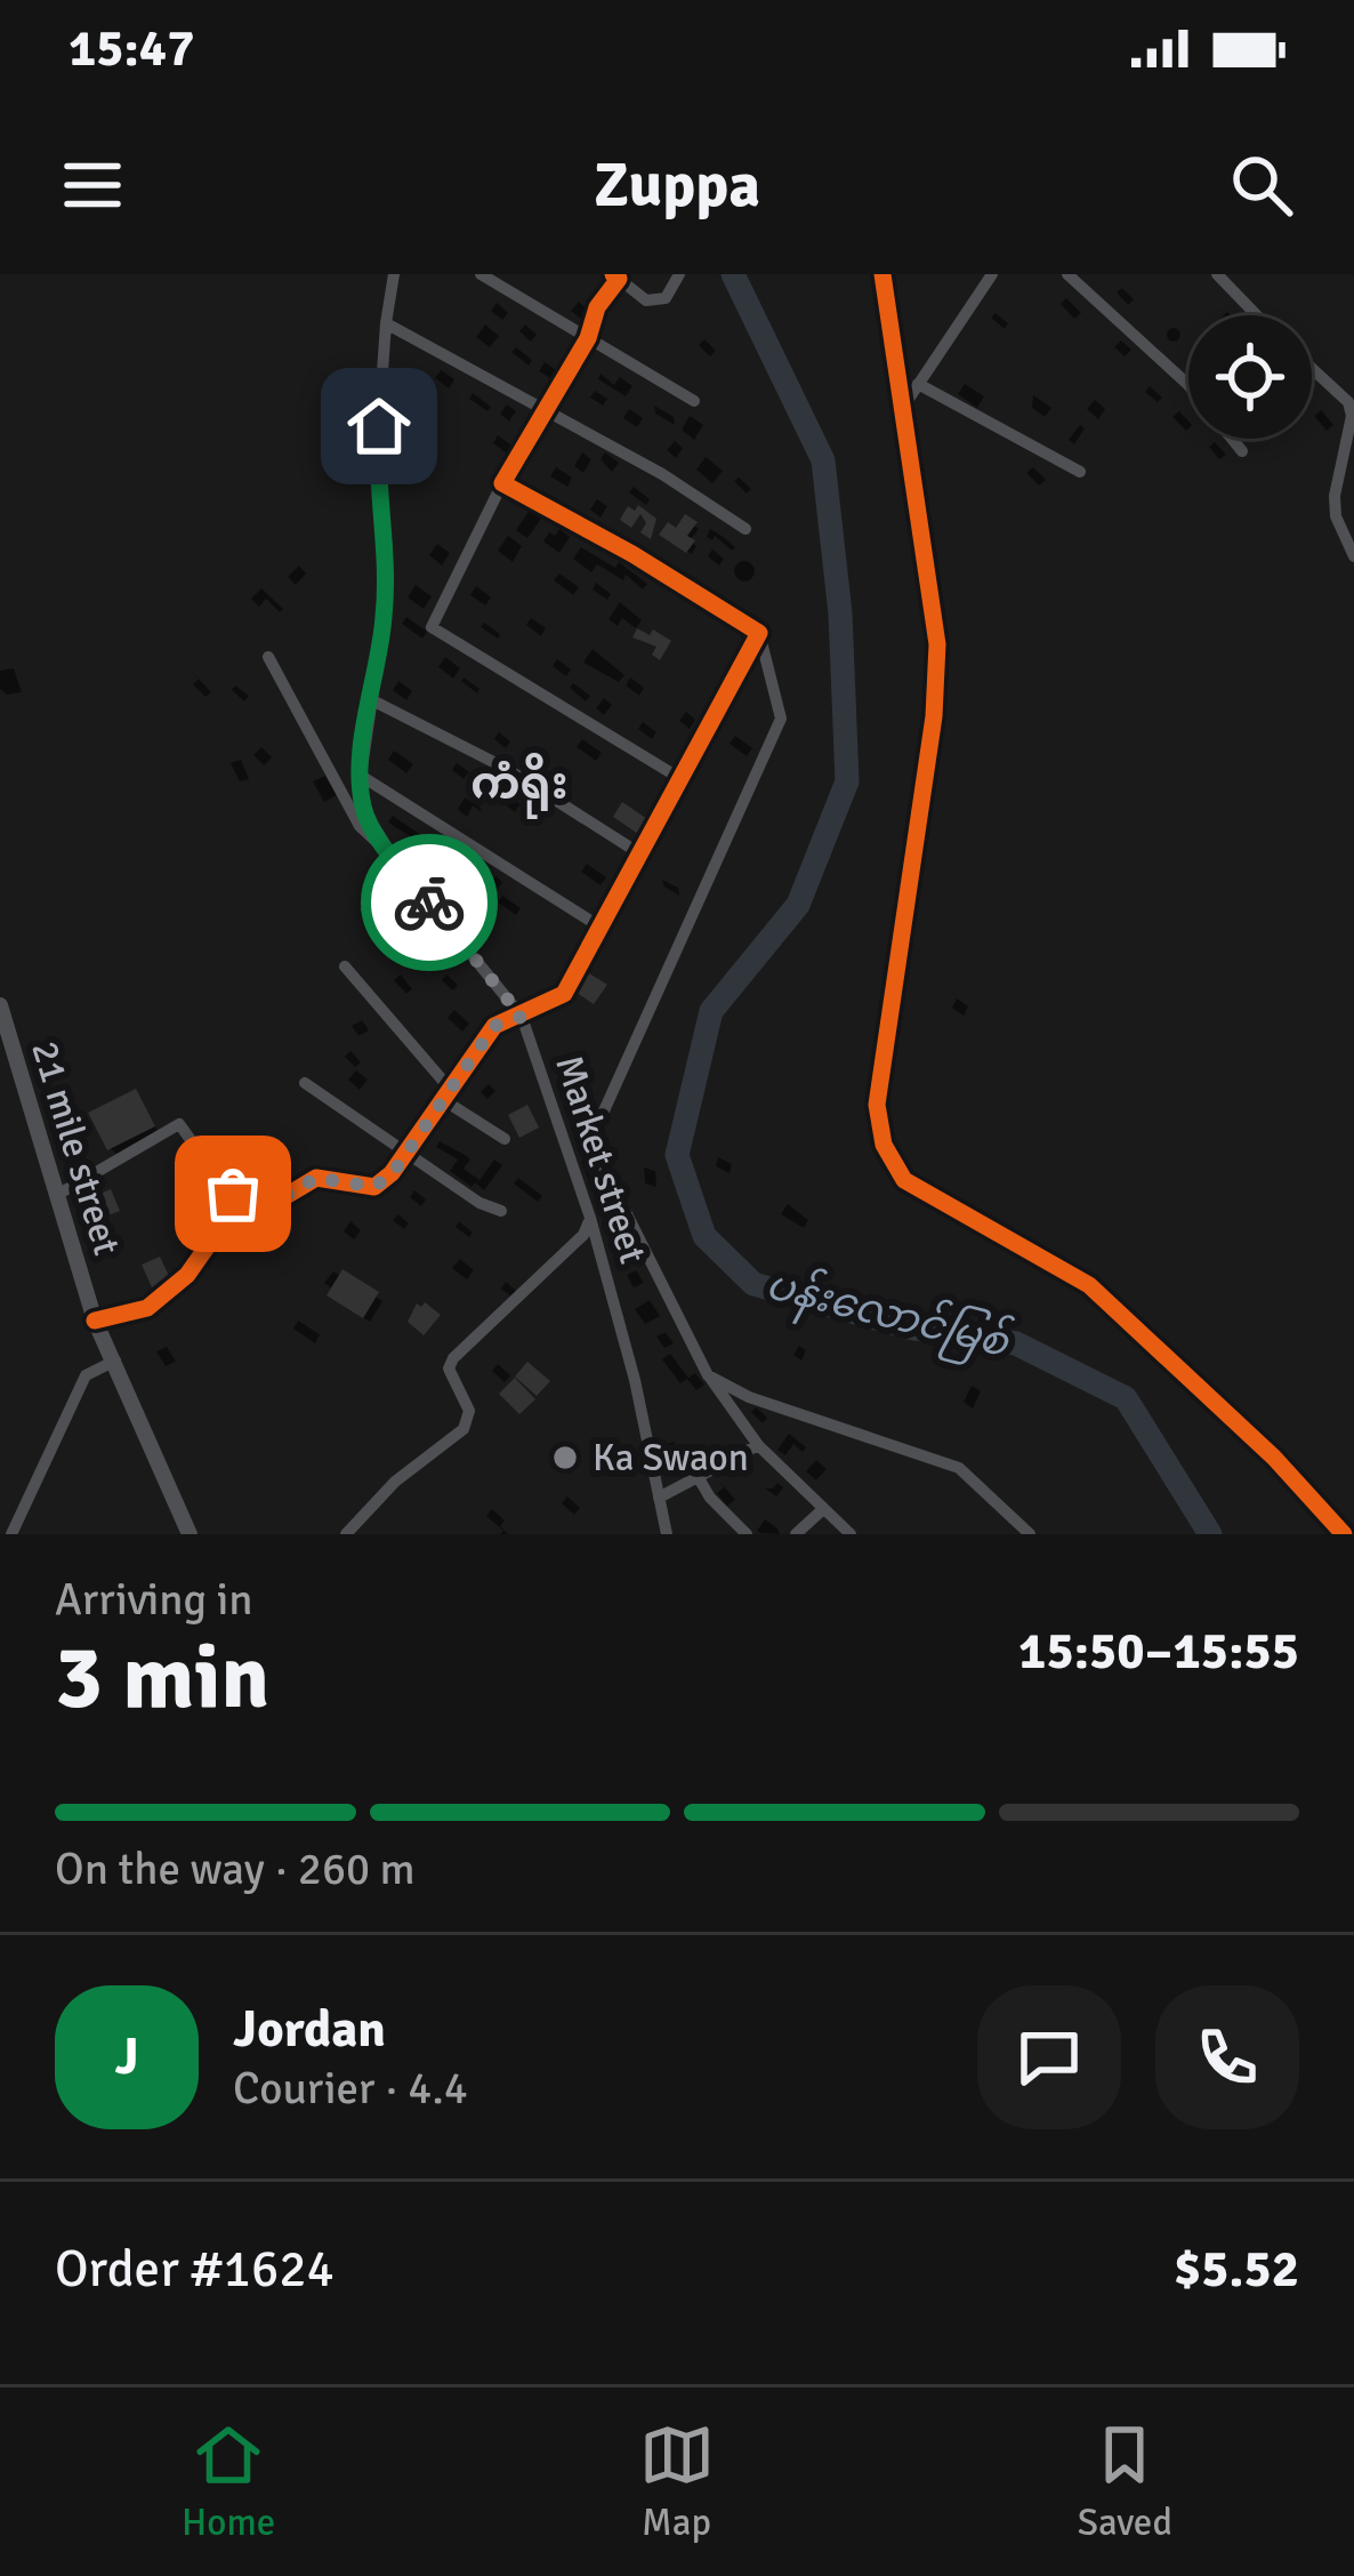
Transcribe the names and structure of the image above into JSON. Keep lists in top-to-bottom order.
{
  "streets": {
    "street": ["21 mile street", "Market street"]
  },
  "districts": ["ကံရိုး"],
  "water": ["ပန်းလောင်မြစ်"],
  "places": ["Ka Swaon"],
  "page": {
    "status": "15:47",
    "header": "Zuppa",
    "heading": ["3 min", "Arriving in", "15:50–15:55"],
    "panel": [
      "Jordan",
      "Courier · 4.4",
      "Order #1624",
      "$5.52"
    ],
    "bar": "On the way · 260 m",
    "round": "J",
    "tabs": ["Home", "Map", "Saved"]
  }
}
